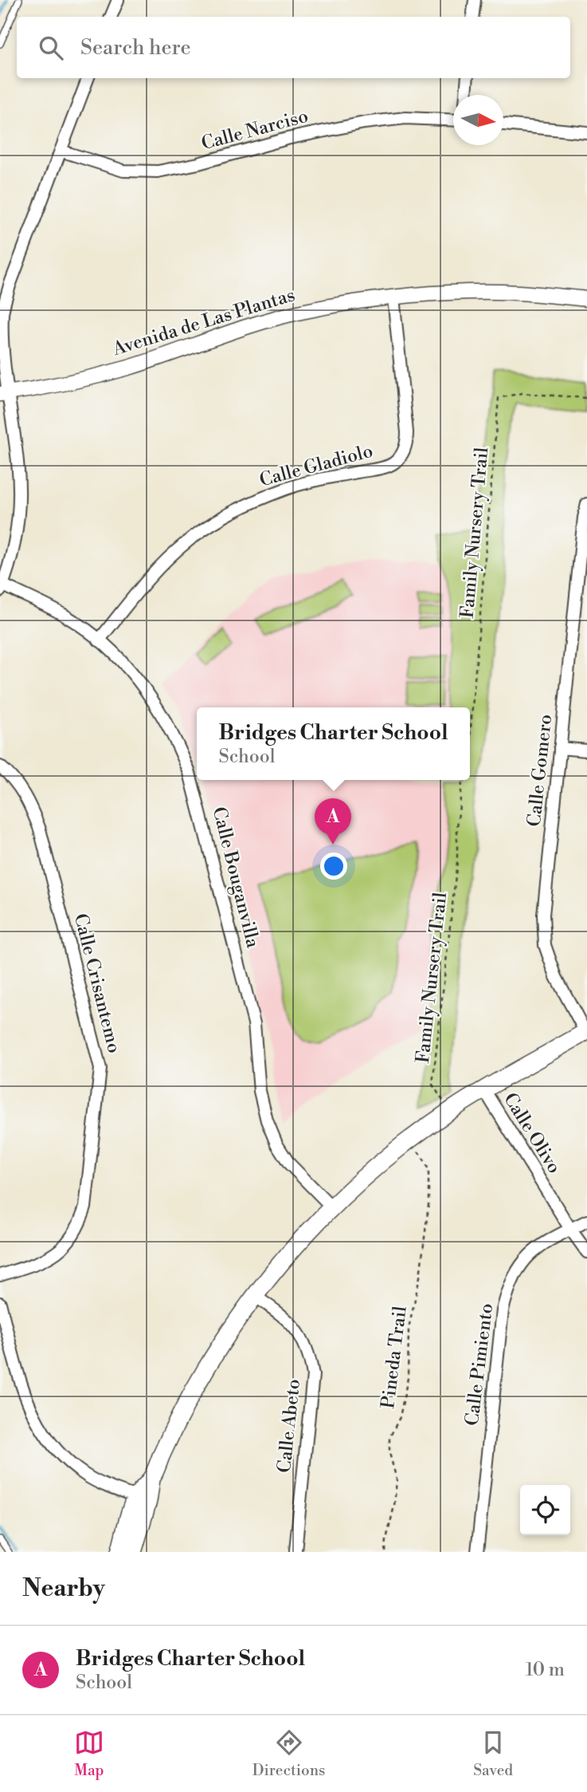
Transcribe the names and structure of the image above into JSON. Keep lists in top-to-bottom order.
{
  "streets": {
    "street": [
      "Calle Narciso",
      "Avenida de Las Plantas",
      "Calle Gladiolo",
      "Calle Gomero",
      "Calle Bouganvilla",
      "Calle Crisantemo",
      "Calle Olivo",
      "Calle Pimiento",
      "Calle Abeto"
    ],
    "path": ["Family Nursery Trail", "Pineda Trail"]
  },
  "crossings": [
    ["Avenida de Las Plantas", "Calle Gladiolo"],
    ["Calle Gladiolo", "Calle Bouganvilla"],
    ["Calle Olivo", "Calle Pimiento"]
  ],
  "north": "right",
  "page": {
    "search": "Search here",
    "popup": ["Bridges Charter School", "School"],
    "pins": "A",
    "heading": "Nearby",
    "list": [
      {
        "mark": "A",
        "name": "Bridges Charter School",
        "note": "School",
        "value": "10 m"
      }
    ],
    "nav": ["Map", "Directions", "Saved"]
  }
}
